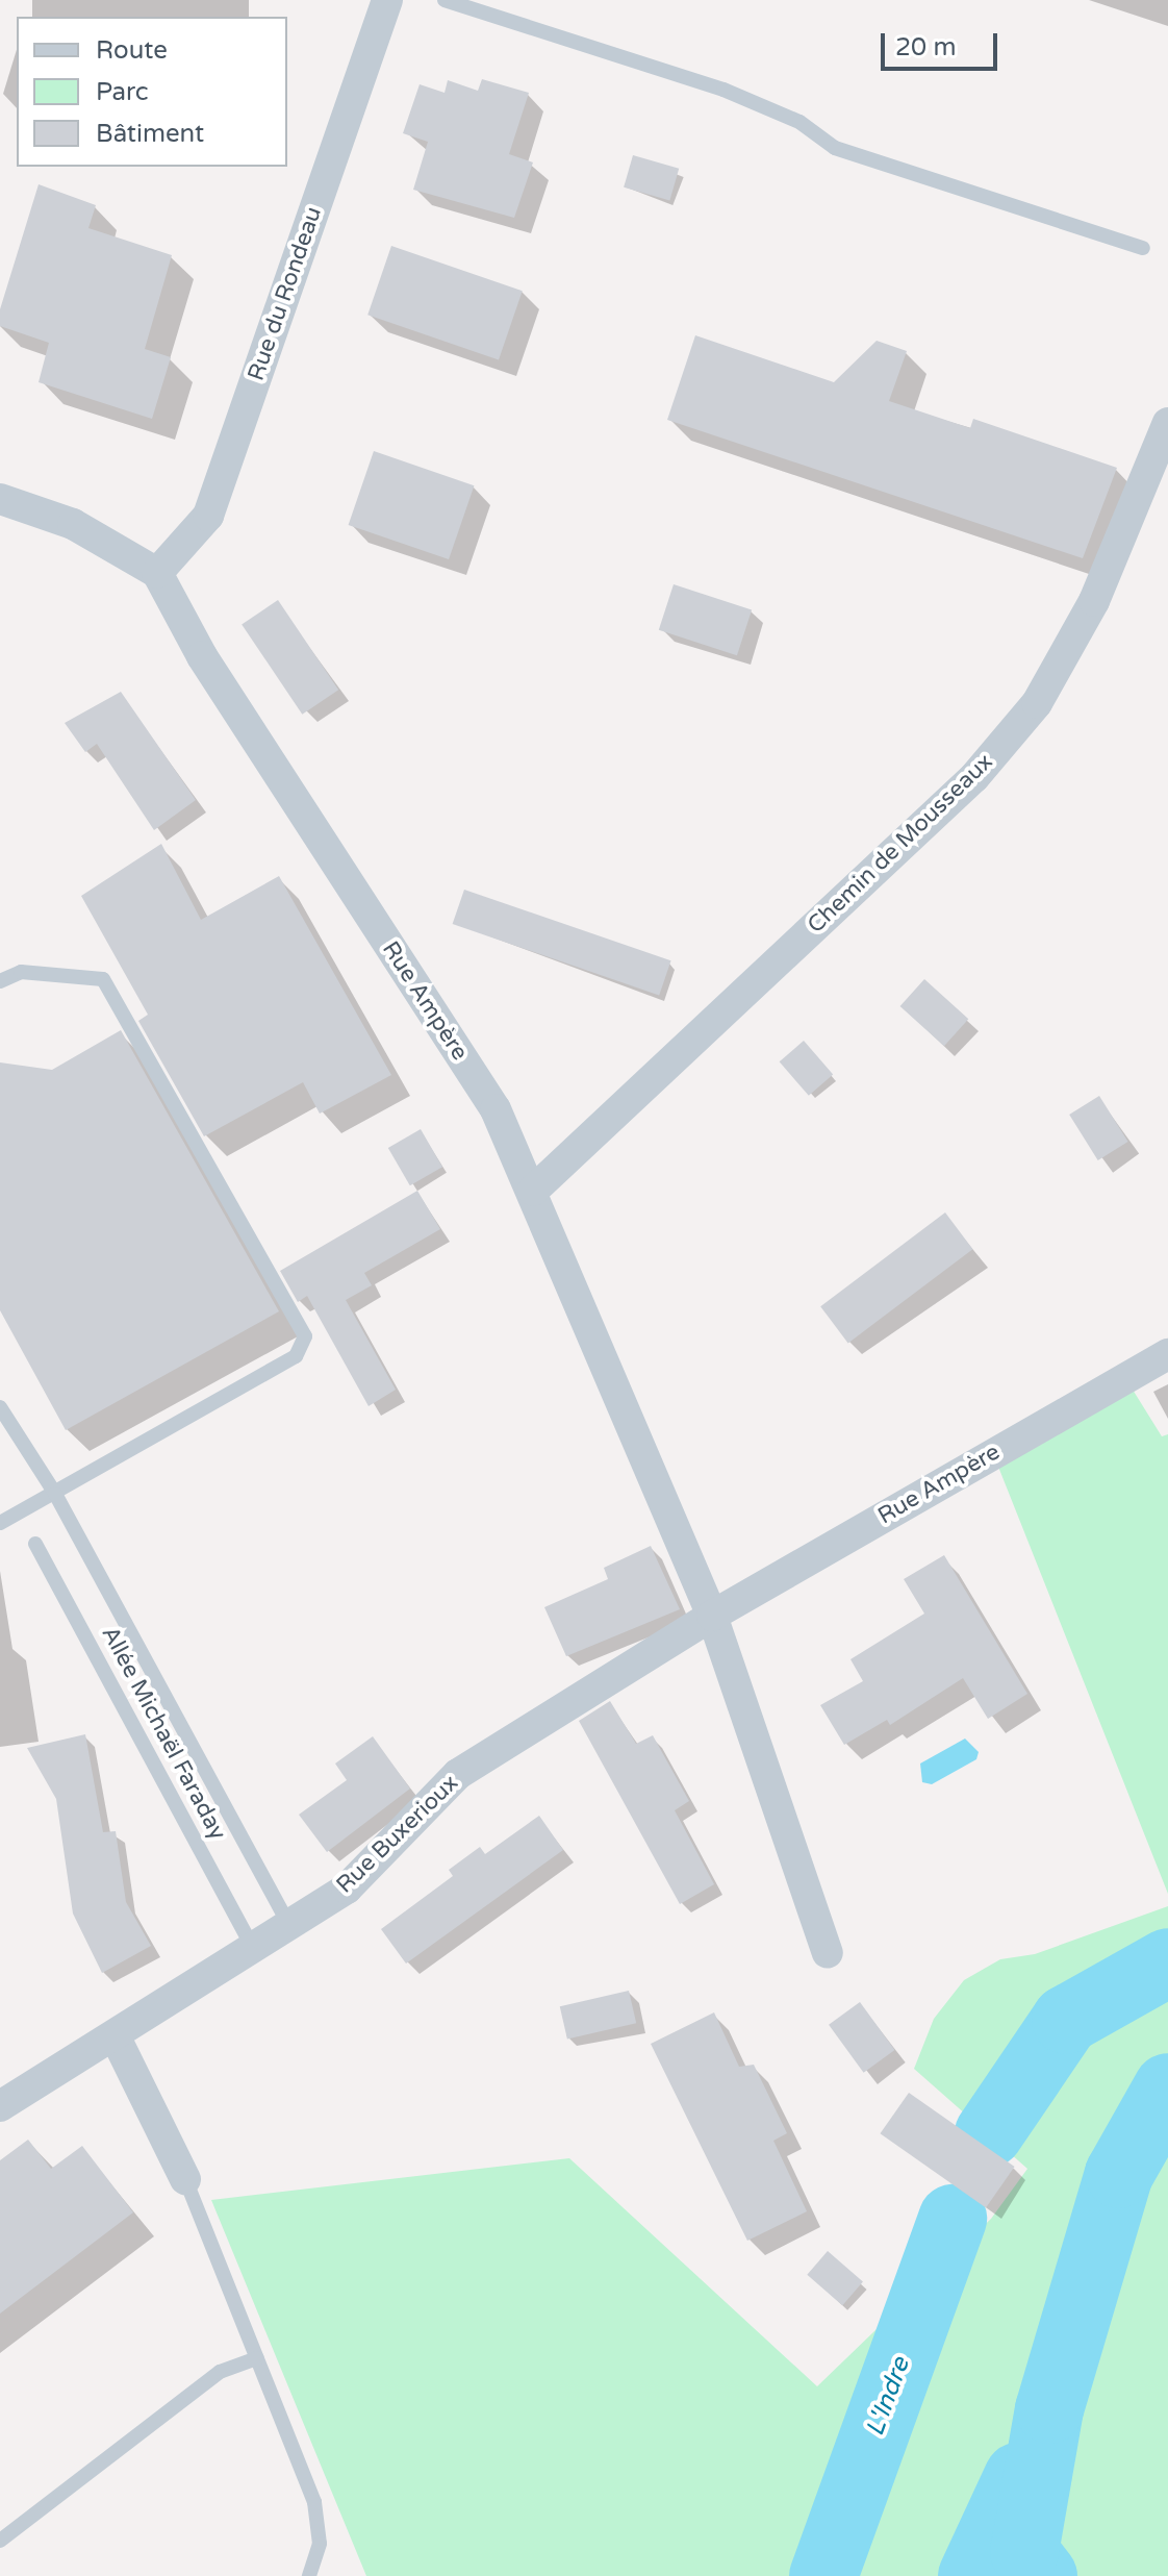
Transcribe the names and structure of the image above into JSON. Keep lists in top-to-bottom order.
{
  "streets": {
    "street": [
      "Rue du Rondeau",
      "Chemin de Mousseaux",
      "Rue Ampère",
      "Rue Buxerioux"
    ],
    "lane": ["Allée Michaël Faraday"]
  },
  "crossings": [
    ["Rue du Rondeau", "Rue Ampère"],
    ["Chemin de Mousseaux", "Rue Ampère"],
    ["Rue Ampère", "Rue Buxerioux"],
    ["Allée Michaël Faraday", "Rue Buxerioux"]
  ],
  "water": ["L'Indre"],
  "legend": ["Route", "Parc", "Bâtiment"],
  "scale_bar": "20 m"
}
